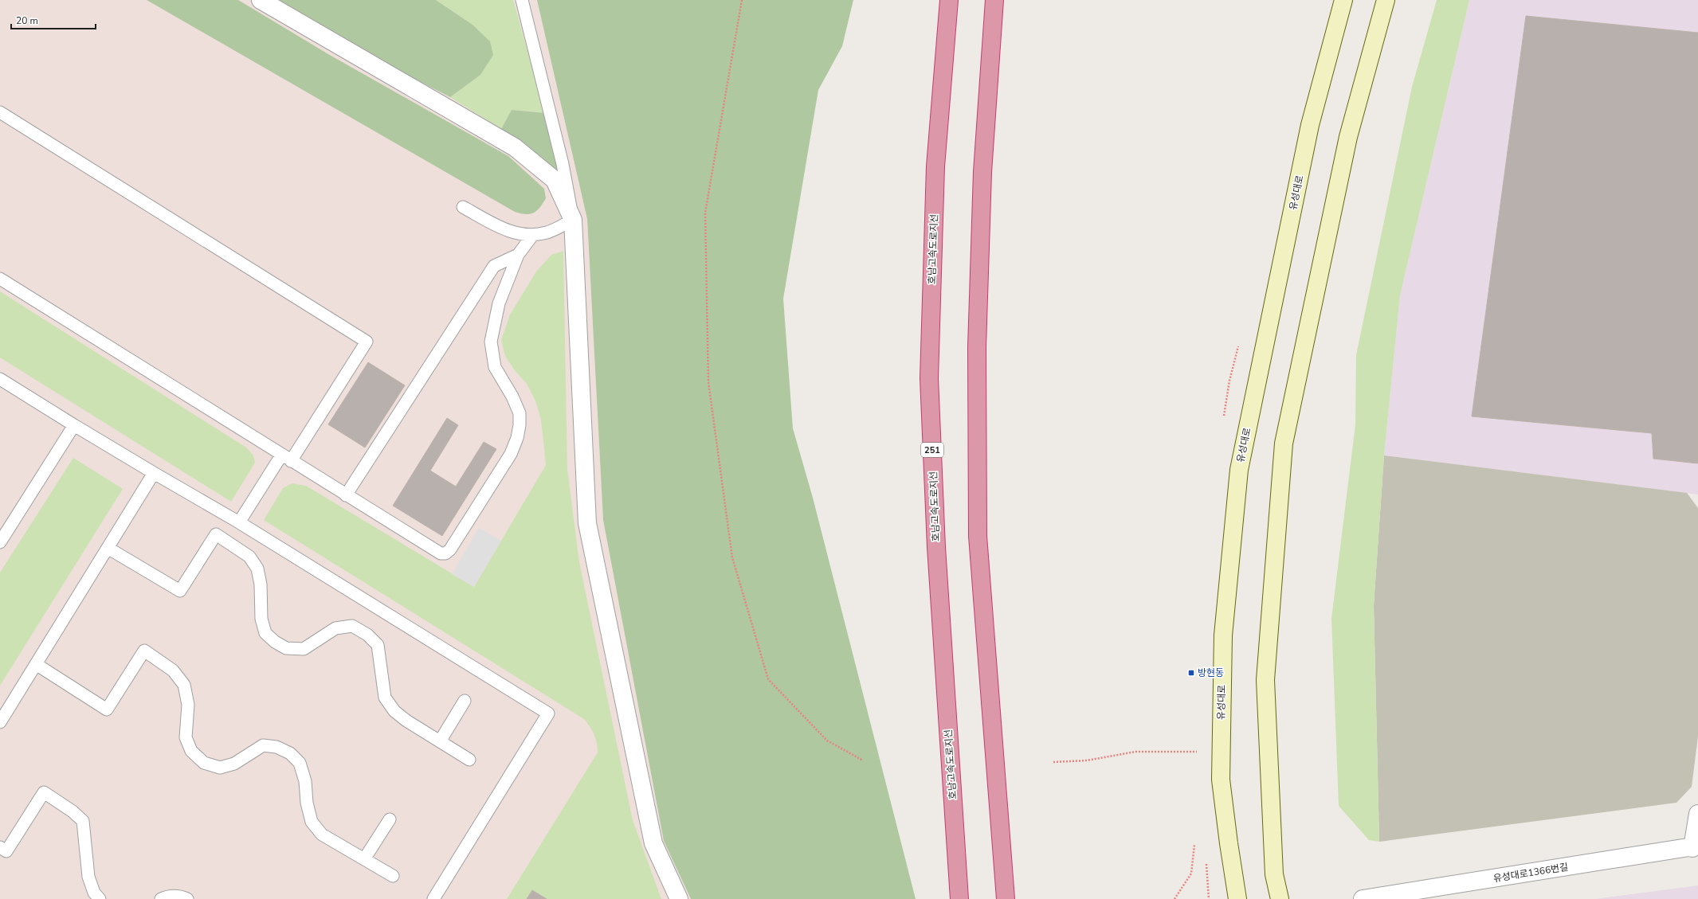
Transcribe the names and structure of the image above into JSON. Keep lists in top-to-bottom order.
{
  "streets": {
    "highway": ["호남고속도로지선", "251"],
    "main road": ["유성대로"],
    "street": ["유성대로1366번길"]
  },
  "places": {
    "transit": ["방현동"]
  },
  "scale_bar": "20 m"
}
